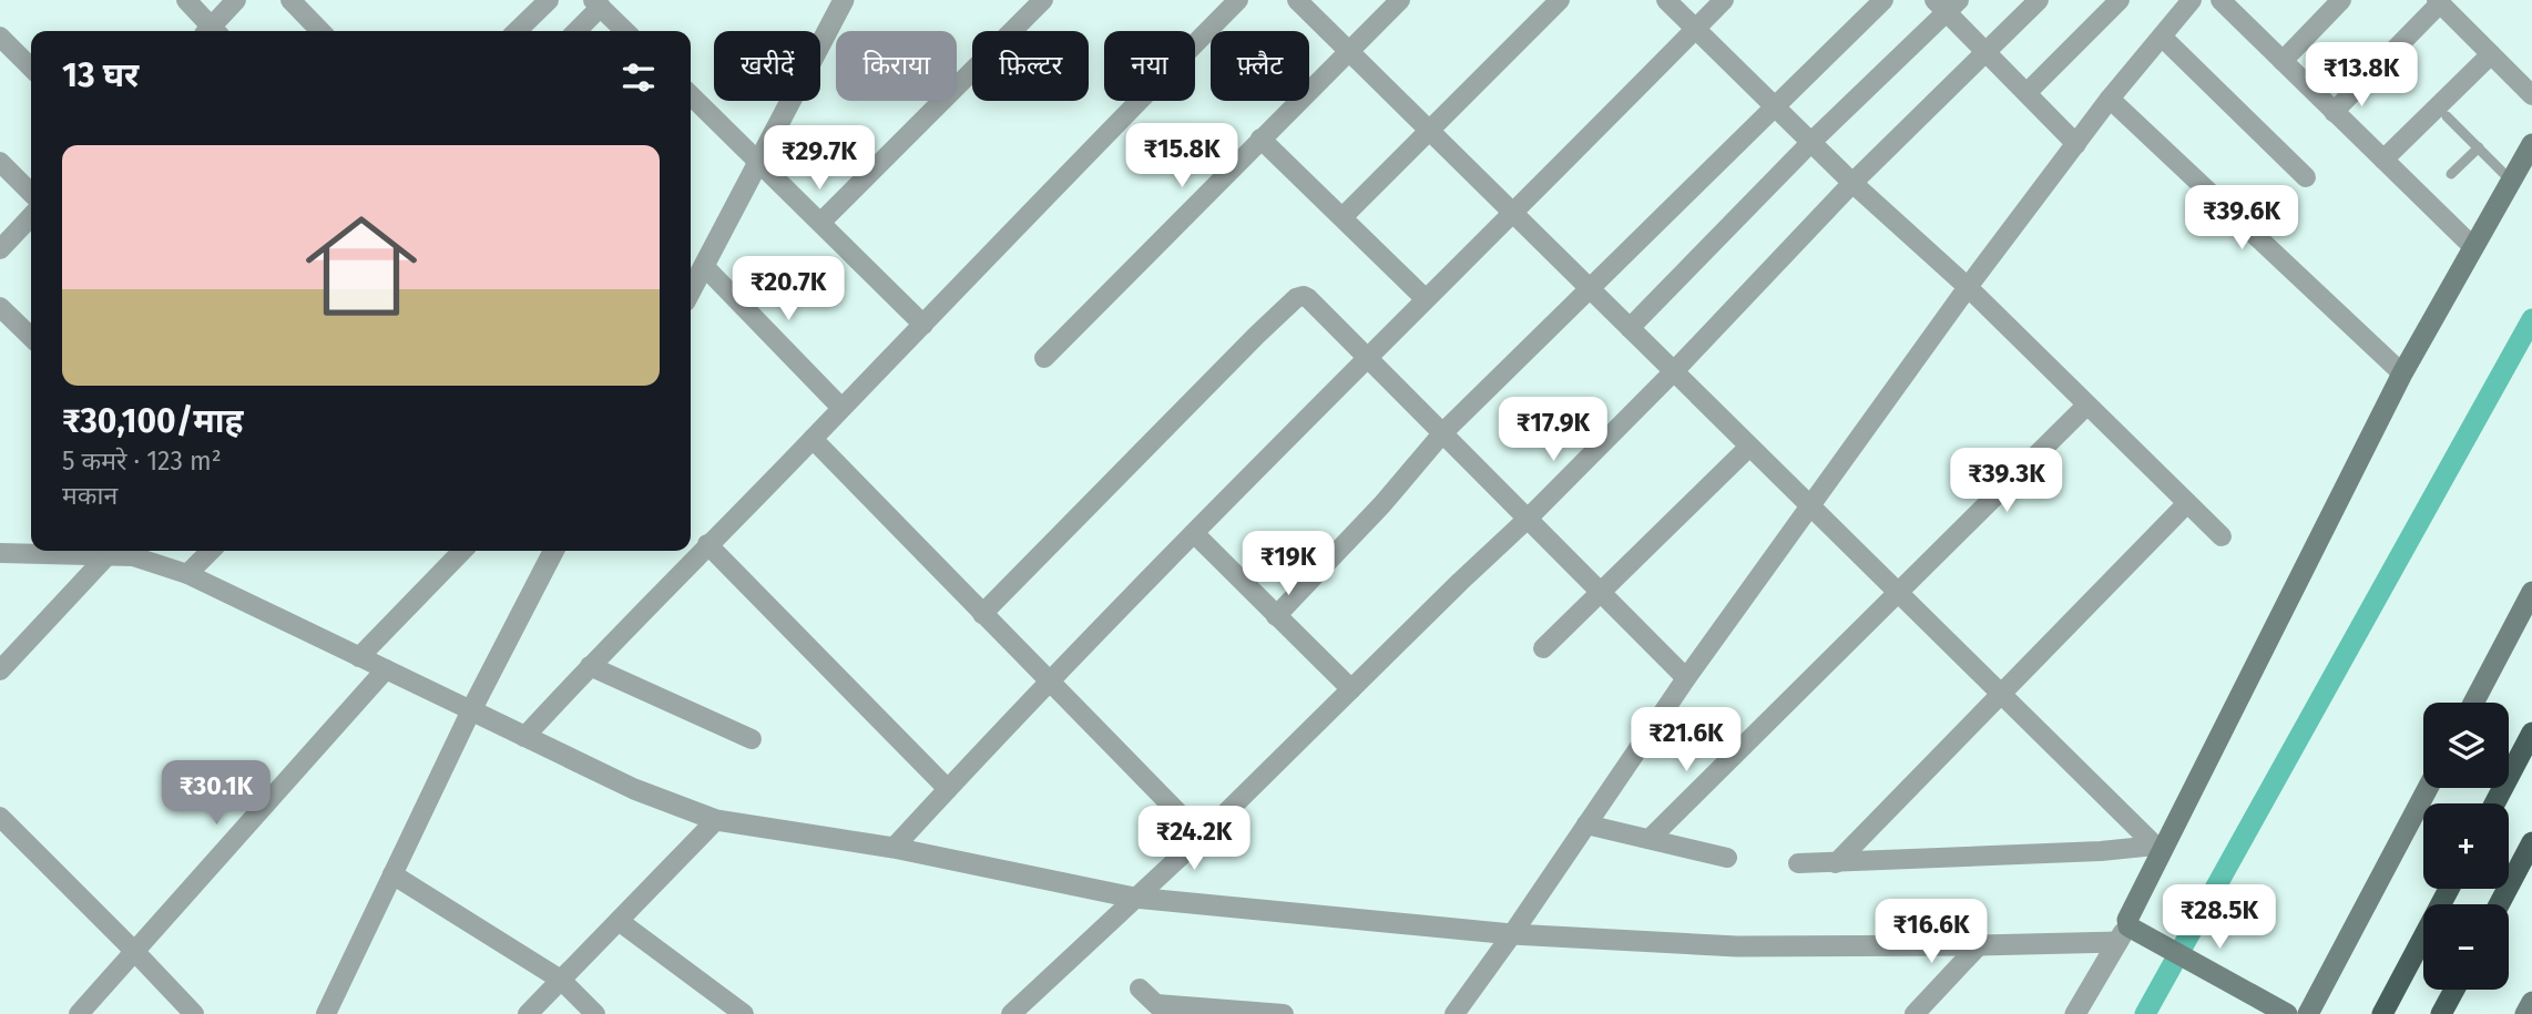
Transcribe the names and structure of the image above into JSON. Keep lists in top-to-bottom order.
{
  "page": {
    "chip": [
      "खरीदें",
      "किराया",
      "फ़िल्टर",
      "नया",
      "फ़्लैट"
    ],
    "heading": "13 घर",
    "price": [
      "₹13.8K",
      "₹15.8K",
      "₹29.7K",
      "₹39.6K",
      "₹20.7K",
      "₹17.9K",
      "₹39.3K",
      "₹19K",
      "₹21.6K",
      "₹30.1K",
      "₹24.2K",
      "₹28.5K",
      "₹16.6K"
    ],
    "list": [
      {
        "name": "₹30,100/माह",
        "note": "5 कमरे · 123 m² · मकान"
      }
    ],
    "map_buttons": ["+", "−"]
  }
}
